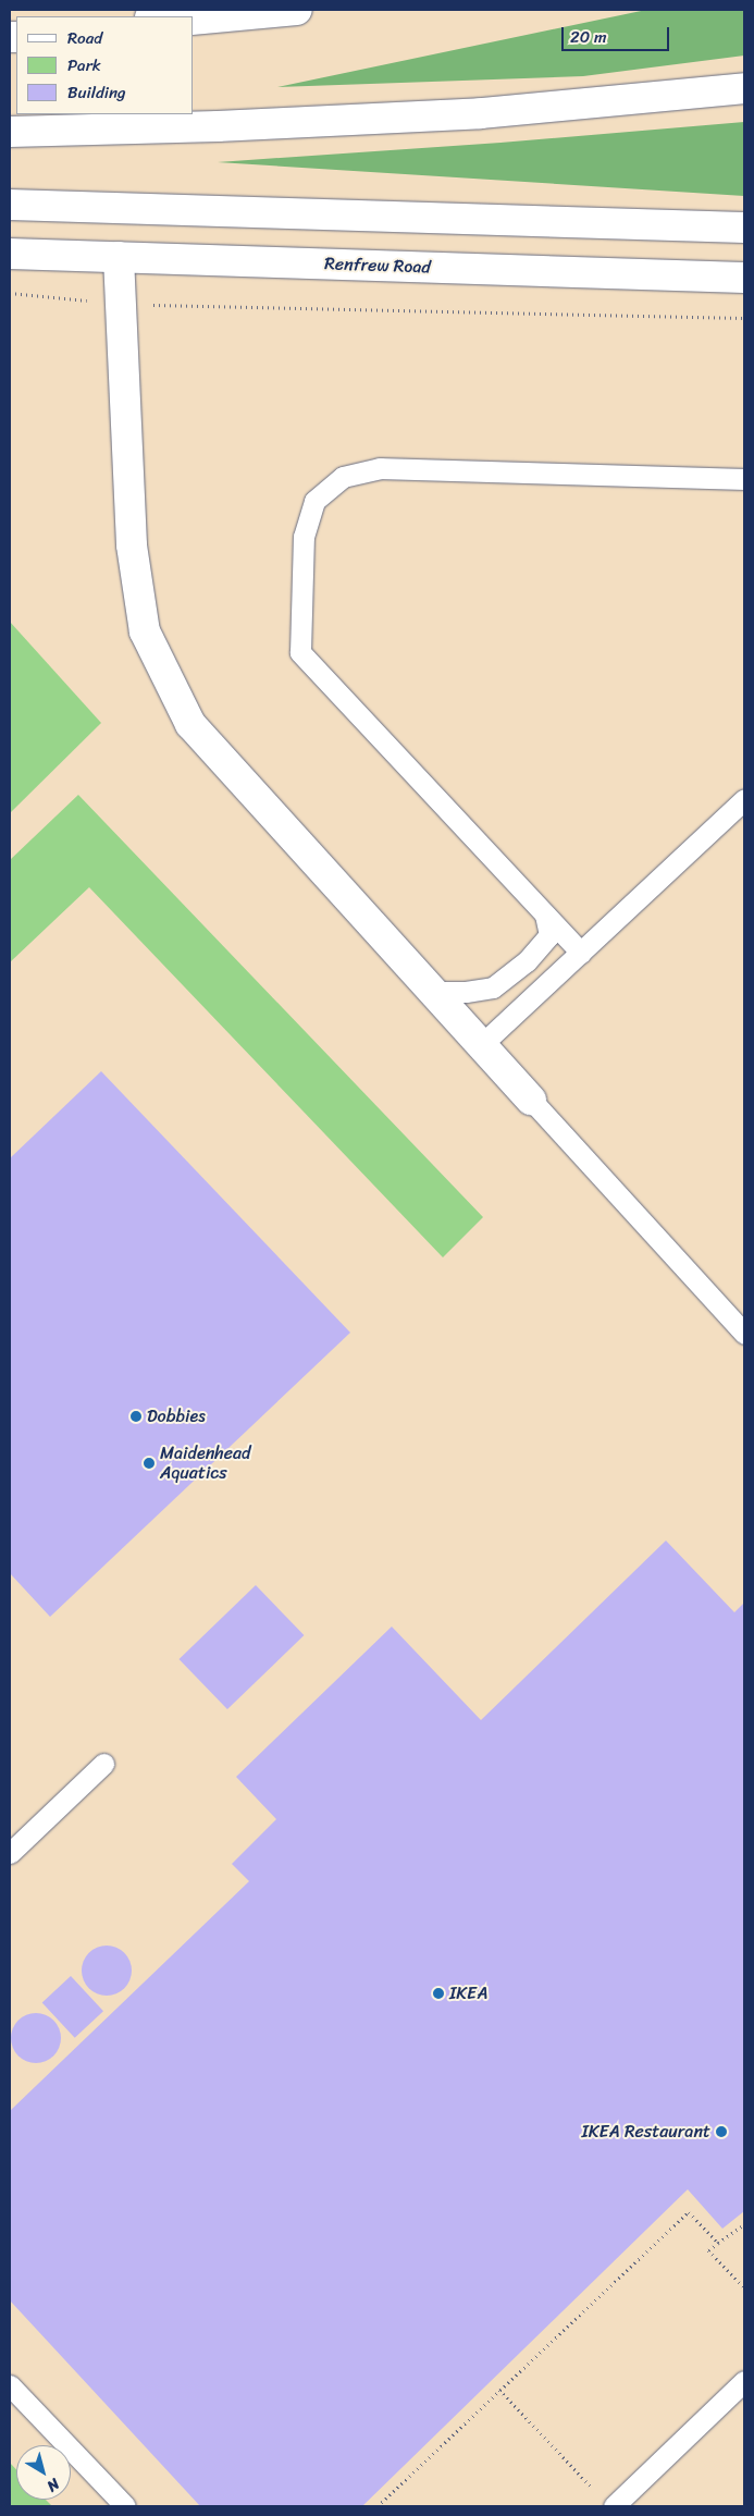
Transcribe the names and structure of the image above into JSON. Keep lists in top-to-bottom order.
{
  "streets": {
    "main road": ["Renfrew Road"]
  },
  "places": [
    "Dobbies",
    "Maidenhead Aquatics",
    "IKEA",
    "IKEA Restaurant"
  ],
  "legend": ["Road", "Park", "Building"],
  "scale_bar": "20 m",
  "north": "bottom right"
}
